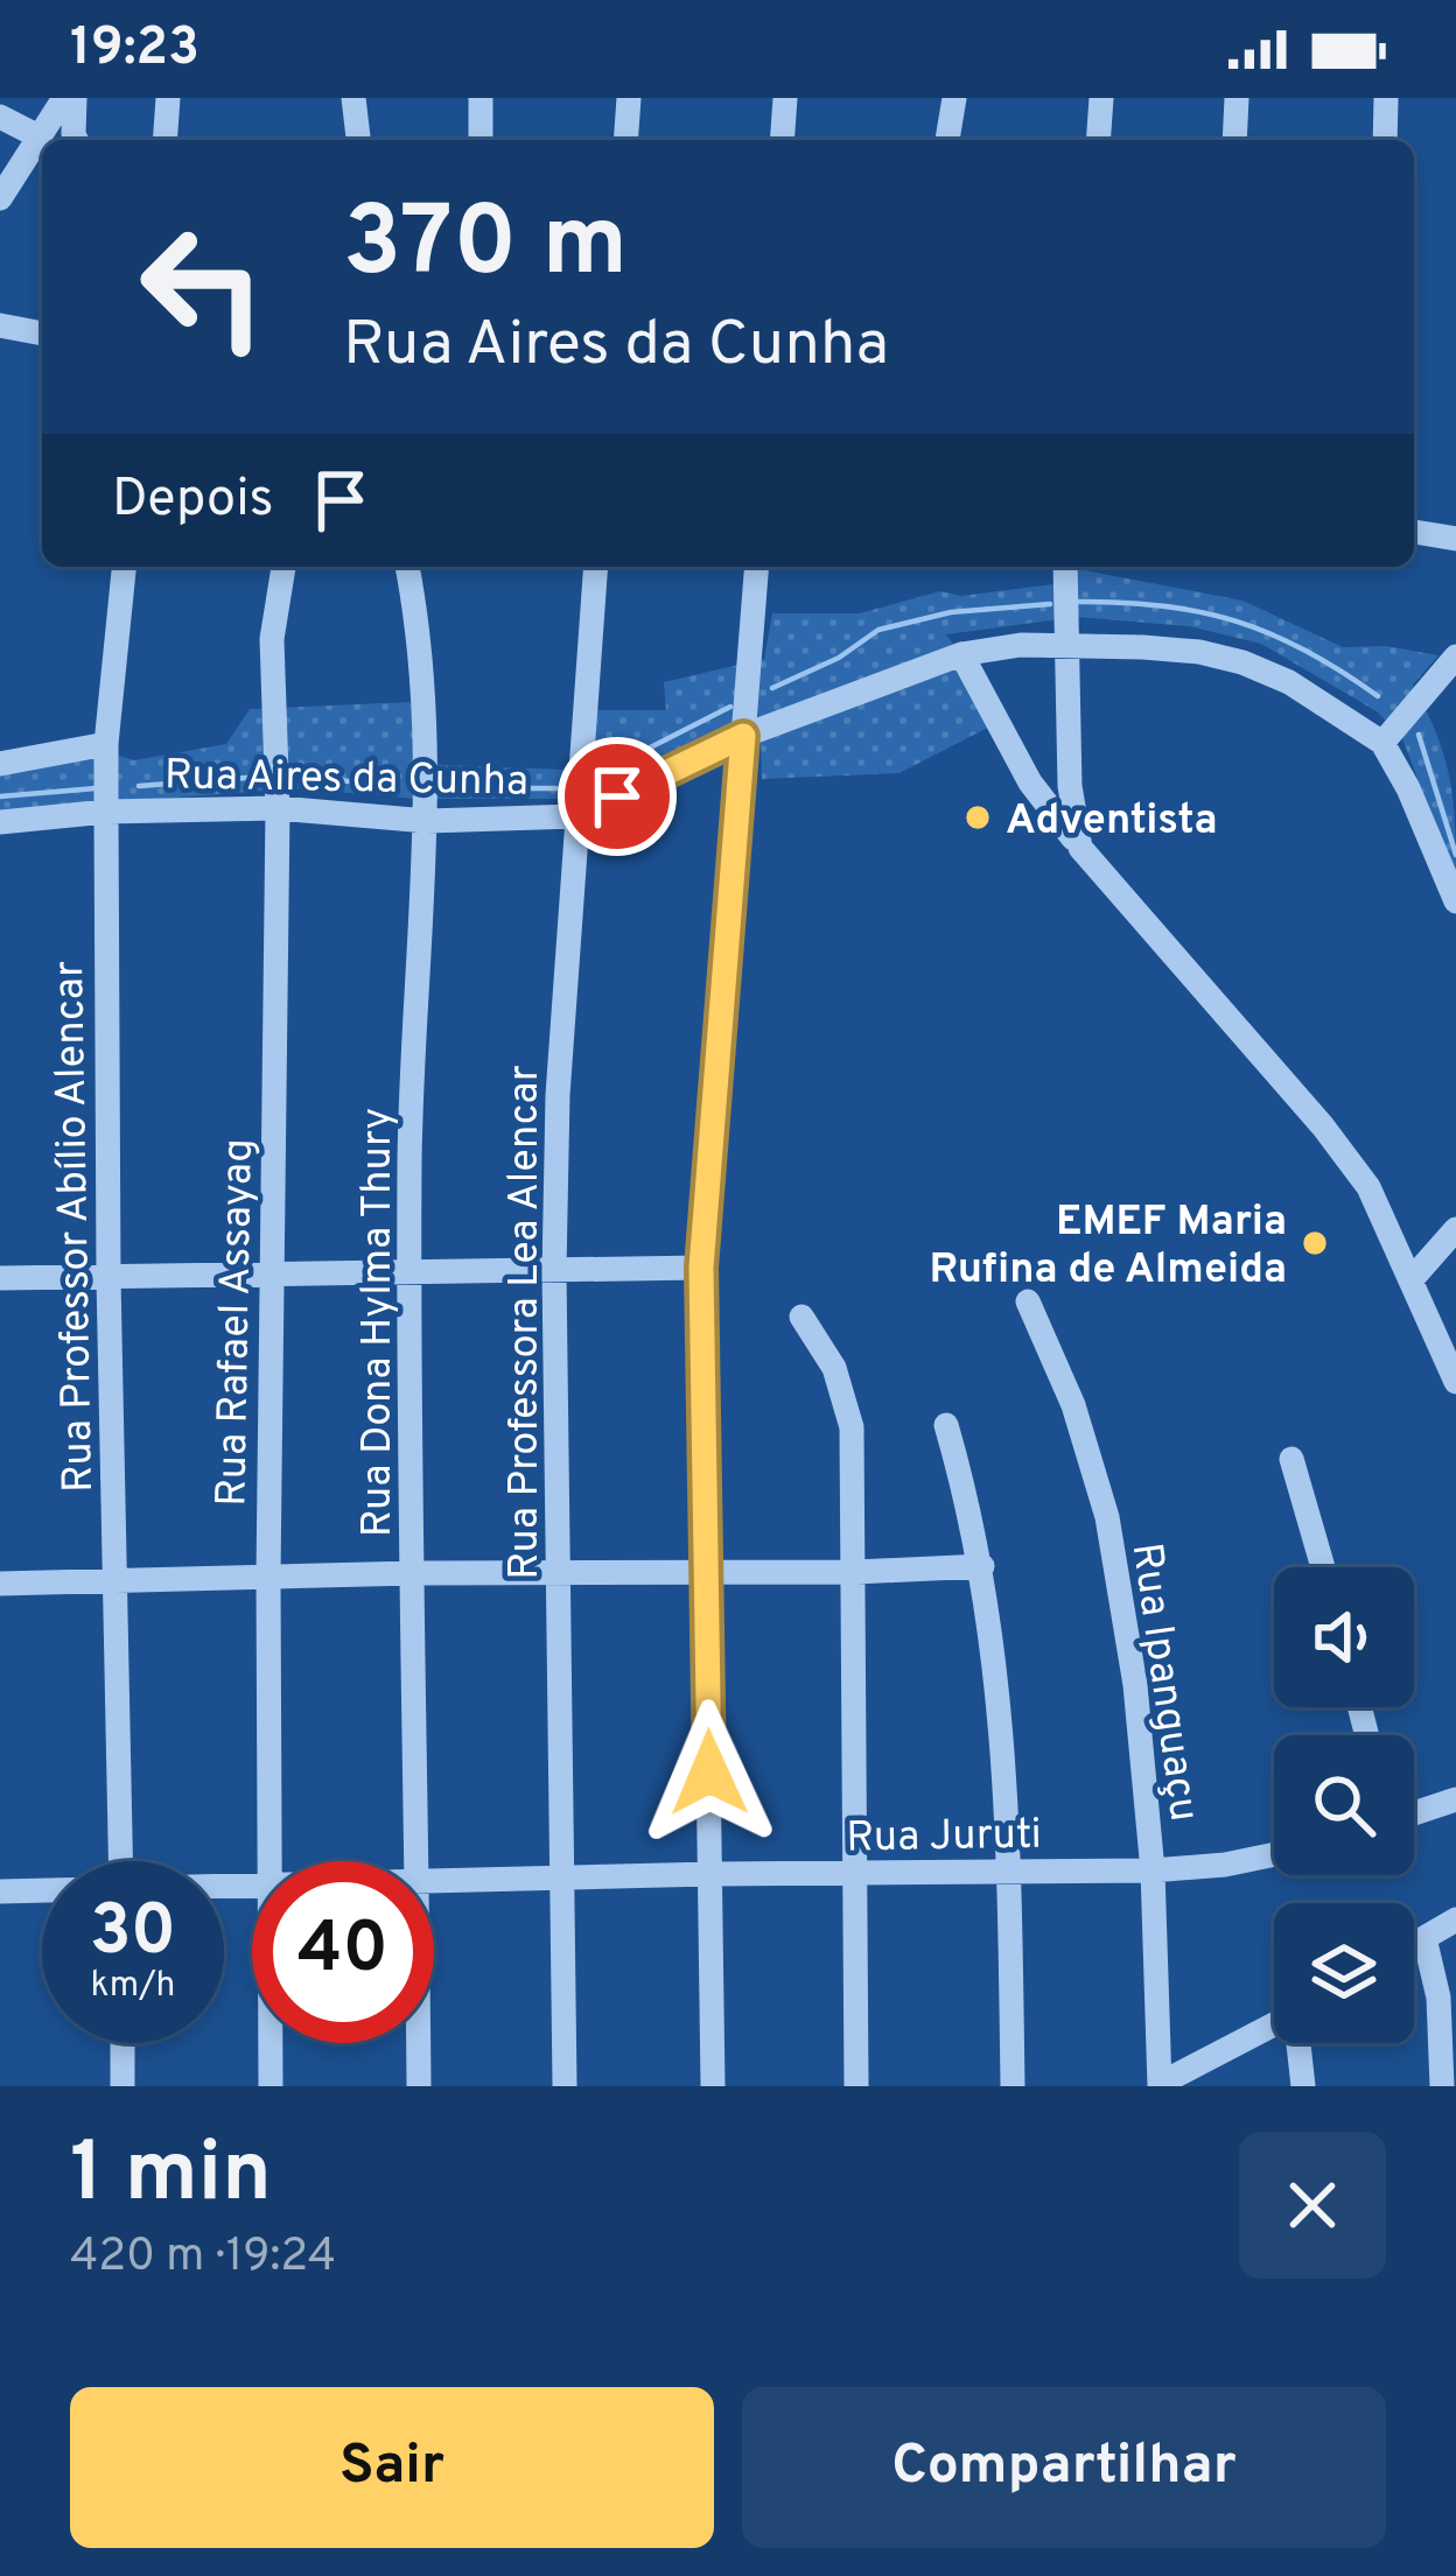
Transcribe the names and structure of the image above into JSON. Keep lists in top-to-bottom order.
{
  "streets": {
    "street": [
      "Rua Aires da Cunha",
      "Rua Professor Abílio Alencar",
      "Rua Rafael Assayag",
      "Rua Dona Hylma Thury",
      "Rua Professora Lea Alencar",
      "Rua Ipanguaçu",
      "Rua Juruti"
    ]
  },
  "crossings": [
    ["Rua Aires da Cunha", "Rua Professor Abílio Alencar"],
    ["Rua Aires da Cunha", "Rua Rafael Assayag"],
    ["Rua Aires da Cunha", "Rua Dona Hylma Thury"],
    ["Rua Aires da Cunha", "Rua Professora Lea Alencar"],
    ["Rua Professora Lea Alencar", "Rua Juruti"],
    ["Rua Ipanguaçu", "Rua Juruti"]
  ],
  "places": ["Adventista", "EMEF Maria Rufina de Almeida"],
  "page": {
    "status": "19:23",
    "turn": ["370 m", "Rua Aires da Cunha"],
    "then": "Depois",
    "speed": "30 km/h",
    "limit": "40",
    "heading": ["1 min", "420 m · 19:24"],
    "buttons": ["Sair", "Compartilhar"]
  }
}
